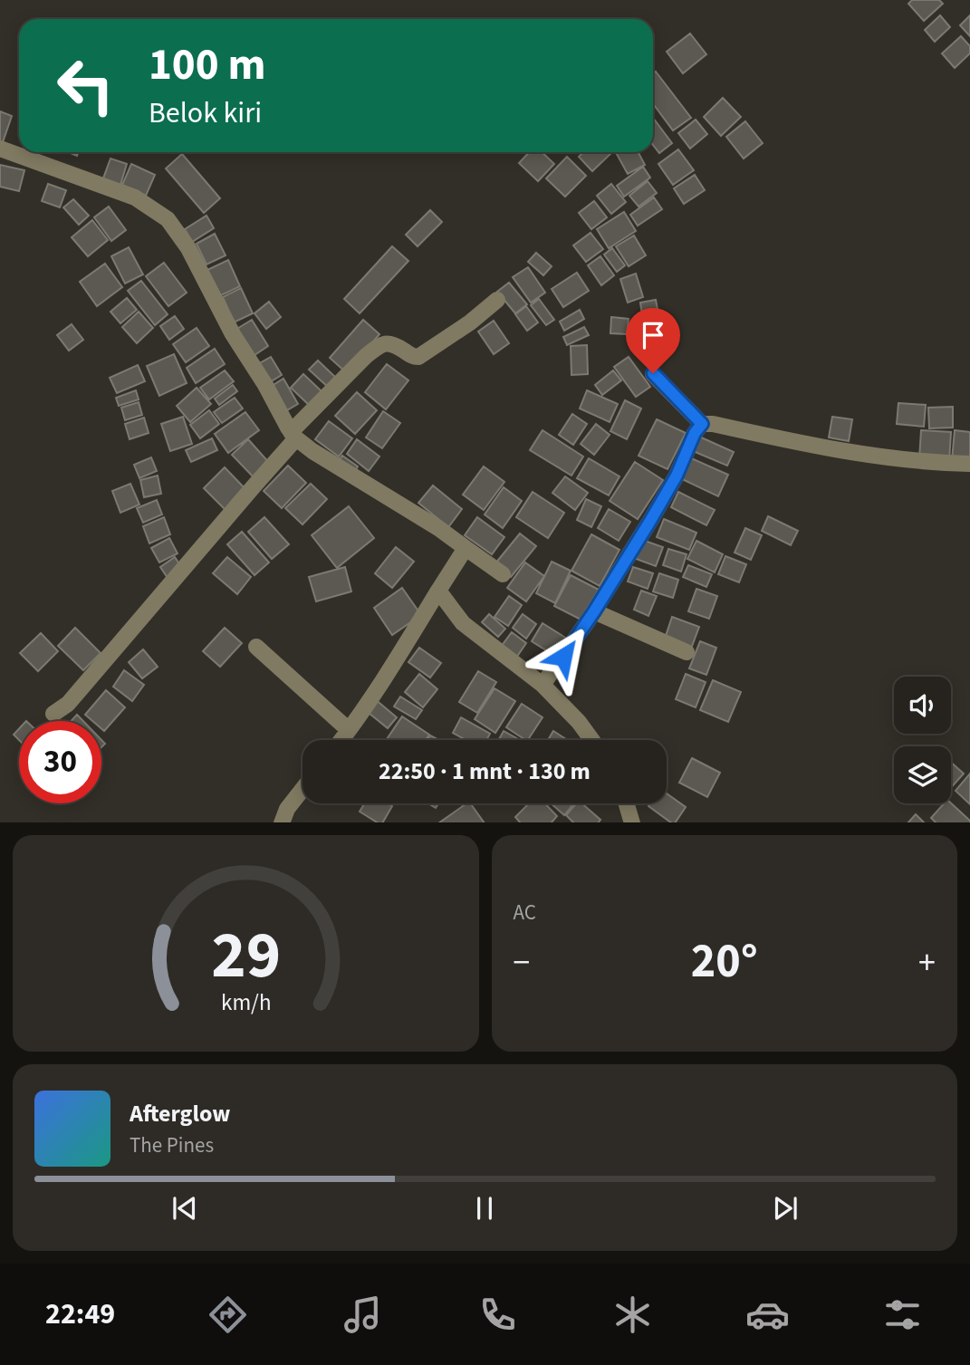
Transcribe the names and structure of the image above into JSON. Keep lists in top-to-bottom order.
{
  "page": {
    "turn": ["100 m", "Belok kiri"],
    "limit": "30",
    "trip": "22:50 · 1 mnt · 130 m",
    "tile": "AC",
    "heat": ["−", "20°", "+"],
    "song": ["Afterglow", "The Pines"],
    "tabs": "22:49",
    "gauge": ["29", "km/h"]
  }
}
